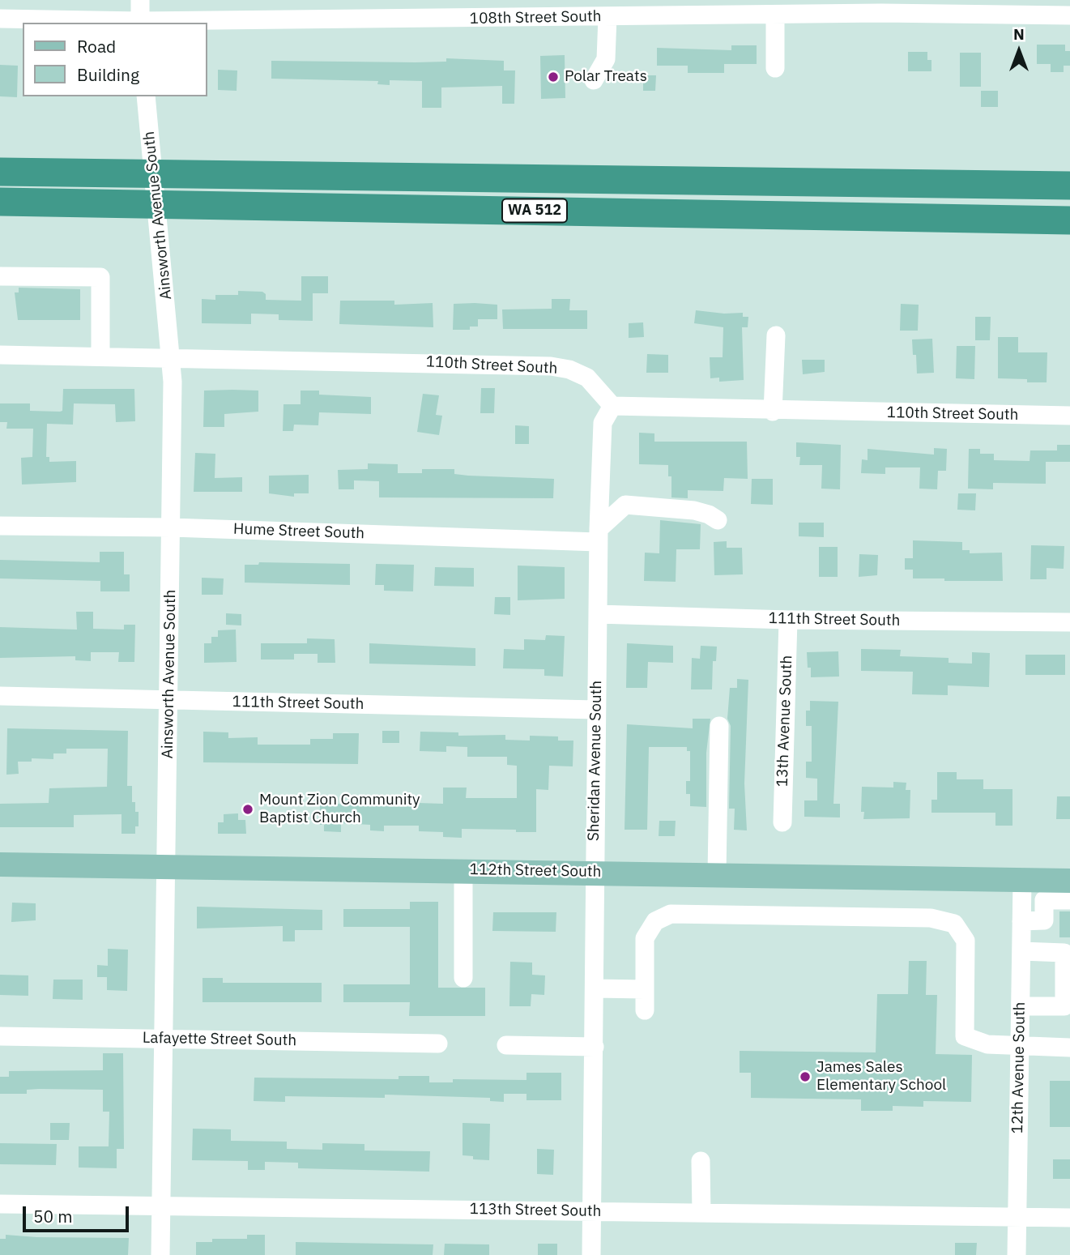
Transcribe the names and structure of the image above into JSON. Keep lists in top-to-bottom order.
{
  "streets": {
    "highway": ["WA 512"],
    "main road": ["112th Street South"],
    "street": [
      "108th Street South",
      "Ainsworth Avenue South",
      "110th Street South",
      "Hume Street South",
      "111th Street South",
      "13th Avenue South",
      "Sheridan Avenue South",
      "Lafayette Street South",
      "12th Avenue South",
      "113th Street South"
    ]
  },
  "crossings": [
    ["Ainsworth Avenue South", "110th Street South"],
    ["Ainsworth Avenue South", "Hume Street South"],
    ["Ainsworth Avenue South", "111th Street South"],
    ["Ainsworth Avenue South", "112th Street South"],
    ["Ainsworth Avenue South", "Lafayette Street South"],
    ["Ainsworth Avenue South", "113th Street South"],
    ["110th Street South", "Sheridan Avenue South"],
    ["Hume Street South", "Sheridan Avenue South"],
    ["111th Street South", "13th Avenue South"],
    ["111th Street South", "Sheridan Avenue South"],
    ["Sheridan Avenue South", "112th Street South"],
    ["Sheridan Avenue South", "113th Street South"],
    ["112th Street South", "12th Avenue South"],
    ["12th Avenue South", "113th Street South"]
  ],
  "places": ["Polar Treats", "Mount Zion Community Baptist Church", "James Sales Elementary School"],
  "legend": ["Road", "Building"],
  "scale_bar": "50 m",
  "north": "top"
}
